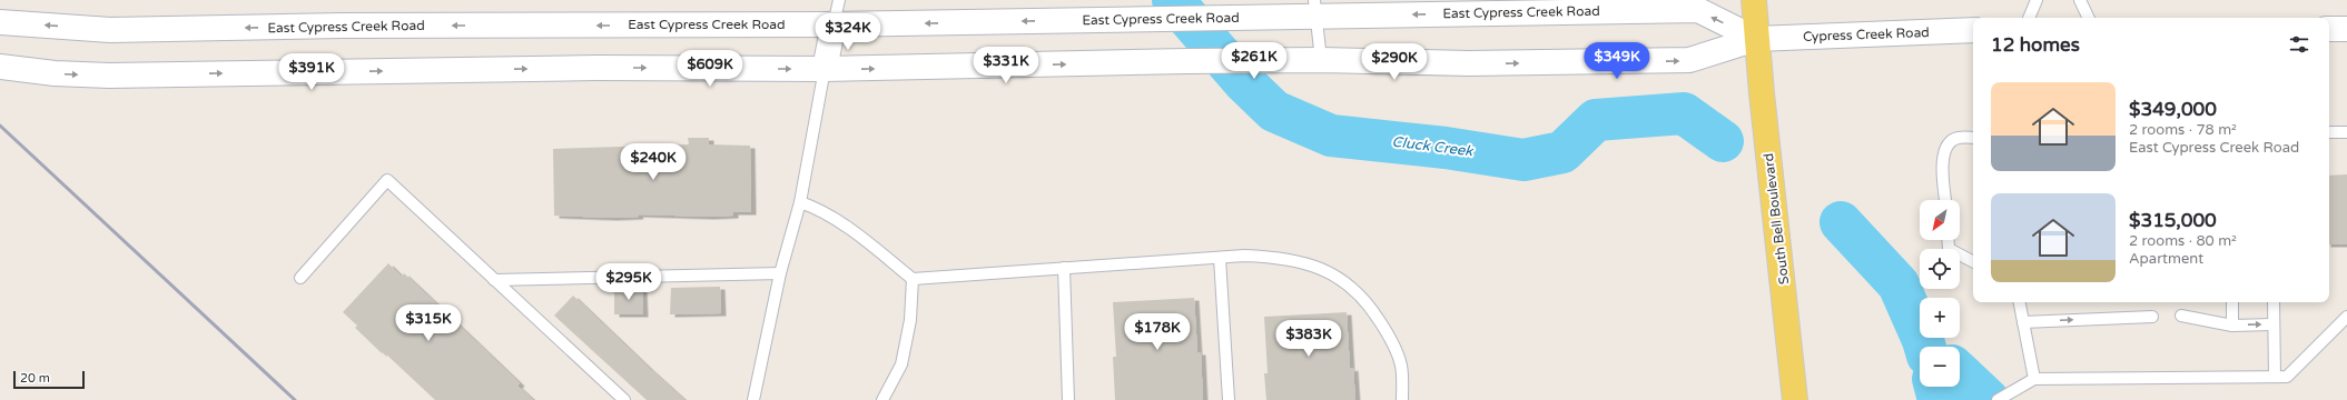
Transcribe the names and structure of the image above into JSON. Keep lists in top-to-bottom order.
{
  "streets": {
    "main road": ["East Cypress Creek Road", "Cypress Creek Road", "South Bell Boulevard"]
  },
  "crossings": [
    ["East Cypress Creek Road", "Cypress Creek Road"],
    ["East Cypress Creek Road", "South Bell Boulevard"],
    ["Cypress Creek Road", "South Bell Boulevard"]
  ],
  "water": ["Cluck Creek"],
  "scale_bar": "20 m",
  "north": "bottom left",
  "page": {
    "price": [
      "$324K",
      "$261K",
      "$349K",
      "$290K",
      "$331K",
      "$609K",
      "$391K",
      "$240K",
      "$295K",
      "$315K",
      "$178K",
      "$383K"
    ],
    "heading": "12 homes",
    "list": [
      {
        "name": "$349,000",
        "note": "2 rooms · 78 m² · East Cypress Creek Road"
      },
      {
        "name": "$315,000",
        "note": "2 rooms · 80 m² · Apartment"
      }
    ],
    "map_buttons": ["+", "−"],
    "scale": "20 m"
  }
}
